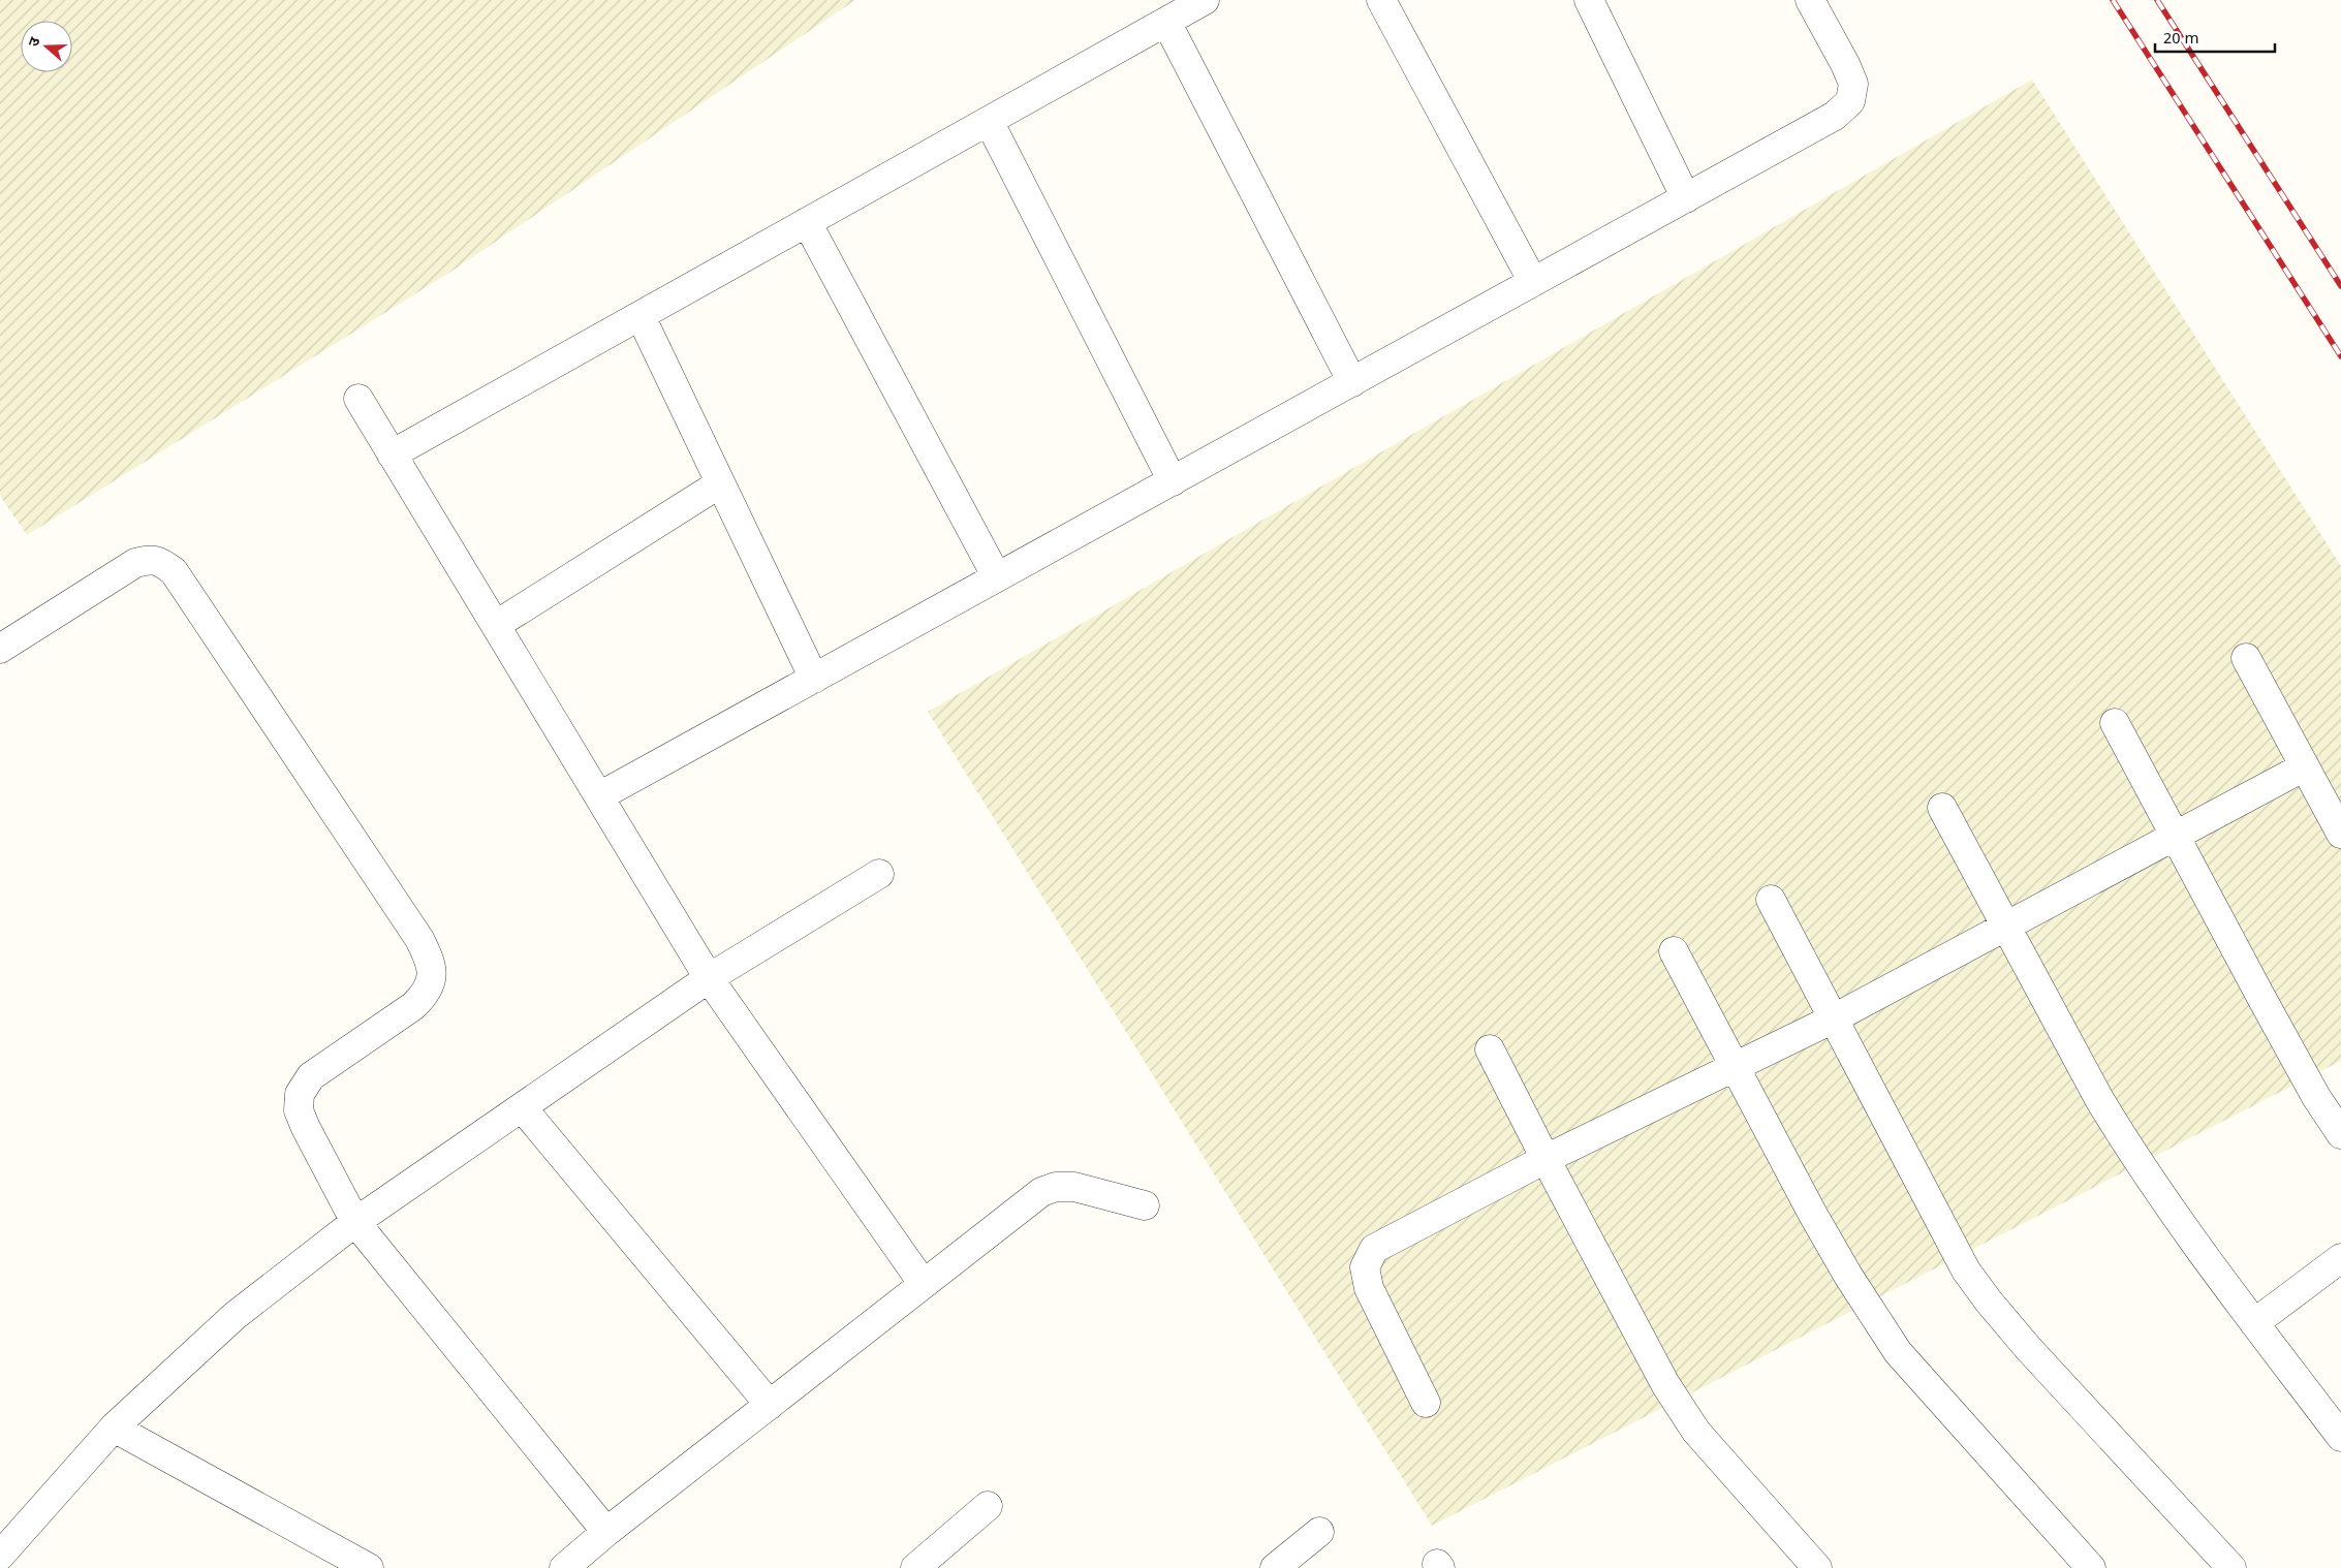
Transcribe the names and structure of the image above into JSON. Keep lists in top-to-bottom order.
{
  "scale_bar": "20 m",
  "north": "left"
}
